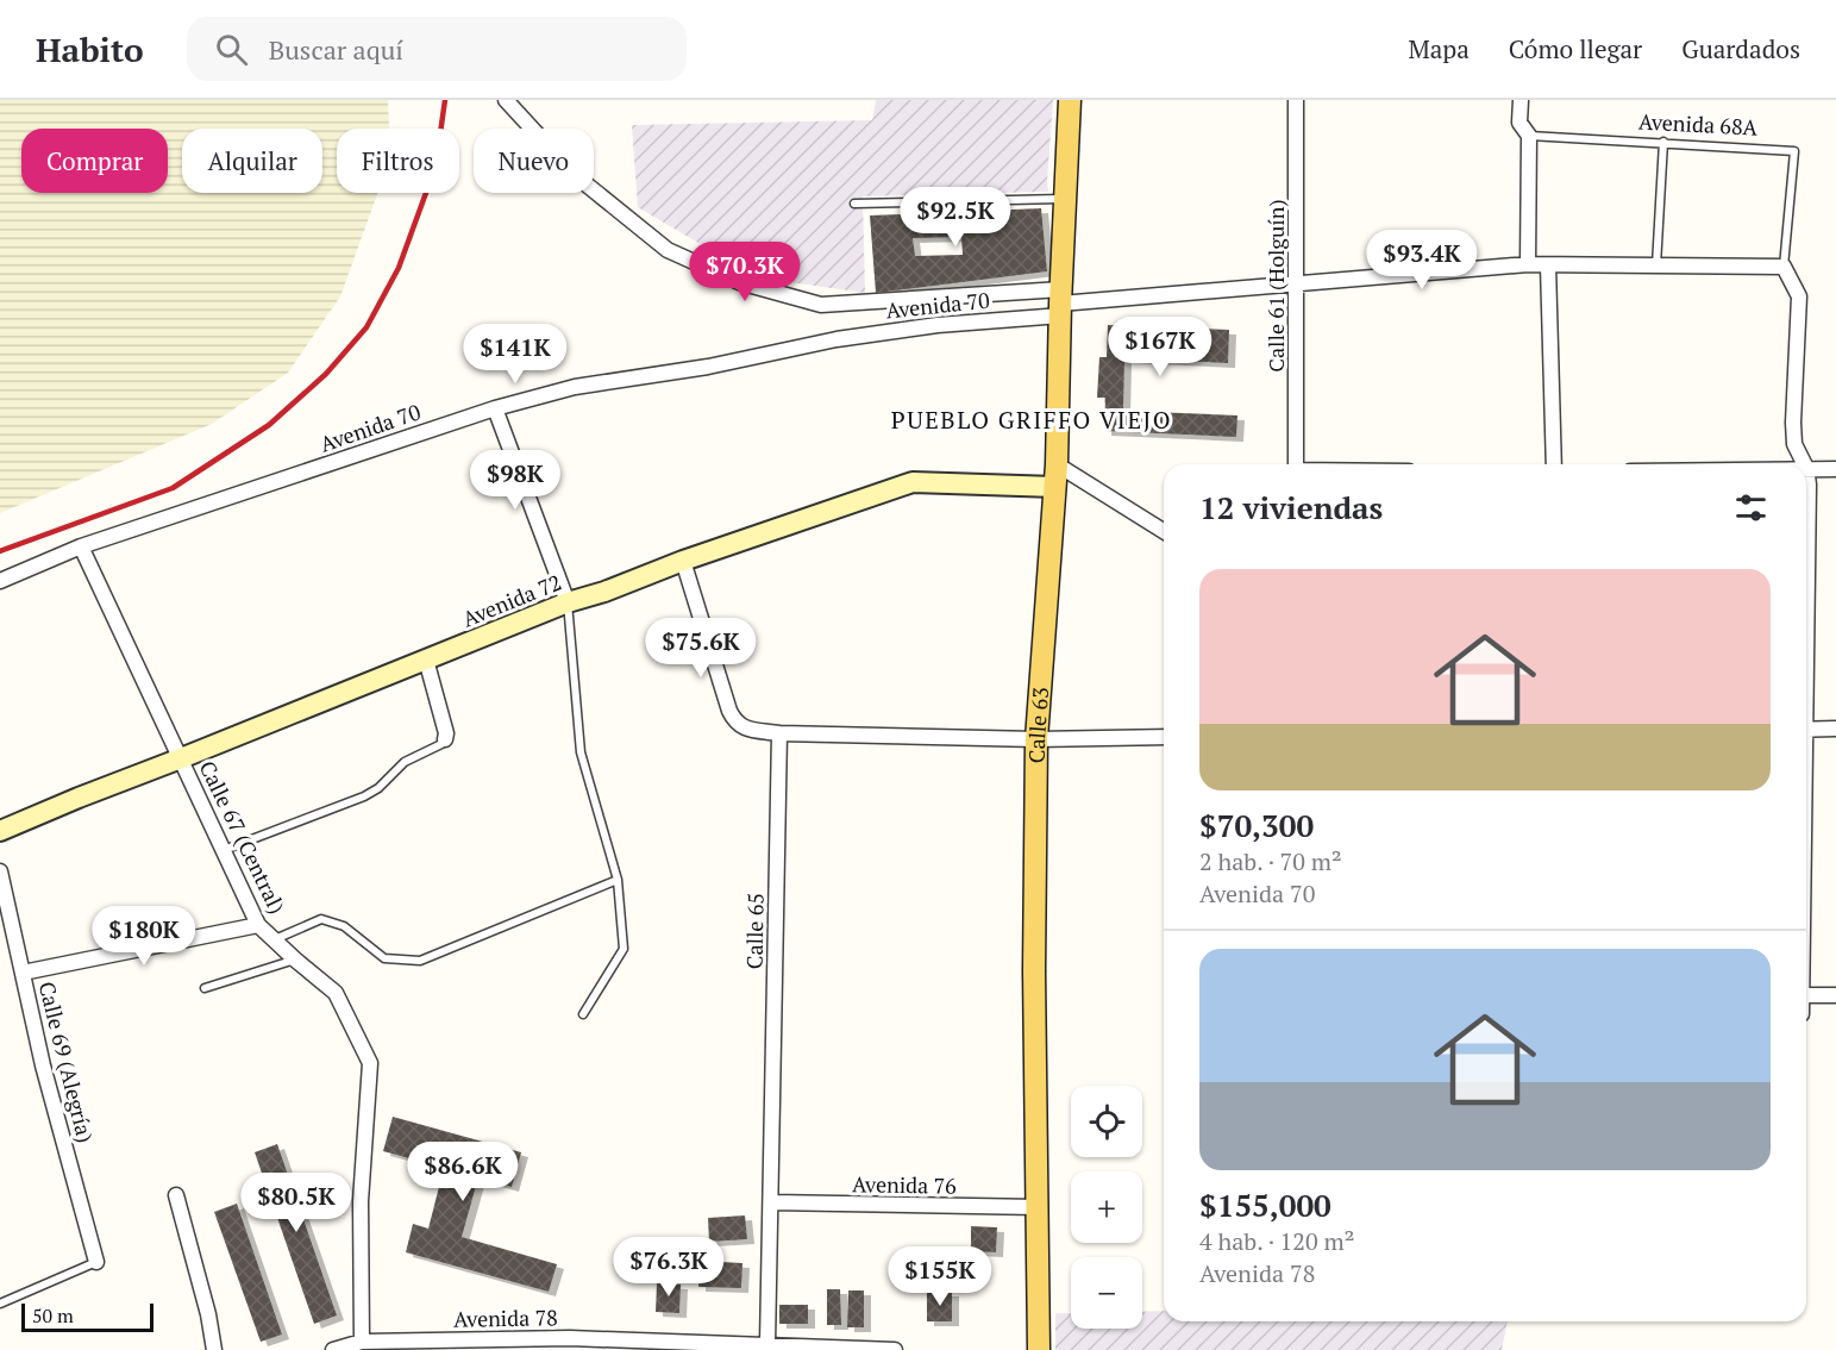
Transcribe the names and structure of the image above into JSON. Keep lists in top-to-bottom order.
{
  "streets": {
    "main road": ["Calle 63"],
    "street": [
      "Calle 61 (Holguín)",
      "Avenida 70",
      "Avenida 72",
      "Calle 67 (Central)",
      "Calle 65",
      "Calle 69 (Alegría)",
      "Avenida 76",
      "Avenida 78"
    ],
    "lane": ["Avenida 68A"]
  },
  "crossings": [
    ["Avenida 70", "Calle 63"],
    ["Avenida 70", "Calle 67 (Central)"],
    ["Avenida 72", "Calle 63"],
    ["Avenida 72", "Calle 67 (Central)"],
    ["Calle 63", "Avenida 76"],
    ["Calle 67 (Central)", "Avenida 78"],
    ["Calle 65", "Avenida 76"],
    ["Calle 65", "Avenida 78"]
  ],
  "districts": ["PUEBLO GRIFFO VIEJO"],
  "scale_bar": "50 m",
  "page": {
    "header": "Habito",
    "search": "Buscar aquí",
    "nav": ["Mapa", "Cómo llegar", "Guardados"],
    "chip": [
      "Comprar",
      "Alquilar",
      "Filtros",
      "Nuevo"
    ],
    "price": [
      "$92.5K",
      "$93.4K",
      "$70.3K",
      "$167K",
      "$141K",
      "$98K",
      "$75.6K",
      "$180K",
      "$86.6K",
      "$80.5K",
      "$76.3K",
      "$155K"
    ],
    "heading": "12 viviendas",
    "list": [
      {
        "name": "$70,300",
        "note": "2 hab. · 70 m² · Avenida 70"
      },
      {
        "name": "$155,000",
        "note": "4 hab. · 120 m² · Avenida 78"
      }
    ],
    "map_buttons": ["+", "−"],
    "scale": "50 m"
  }
}
